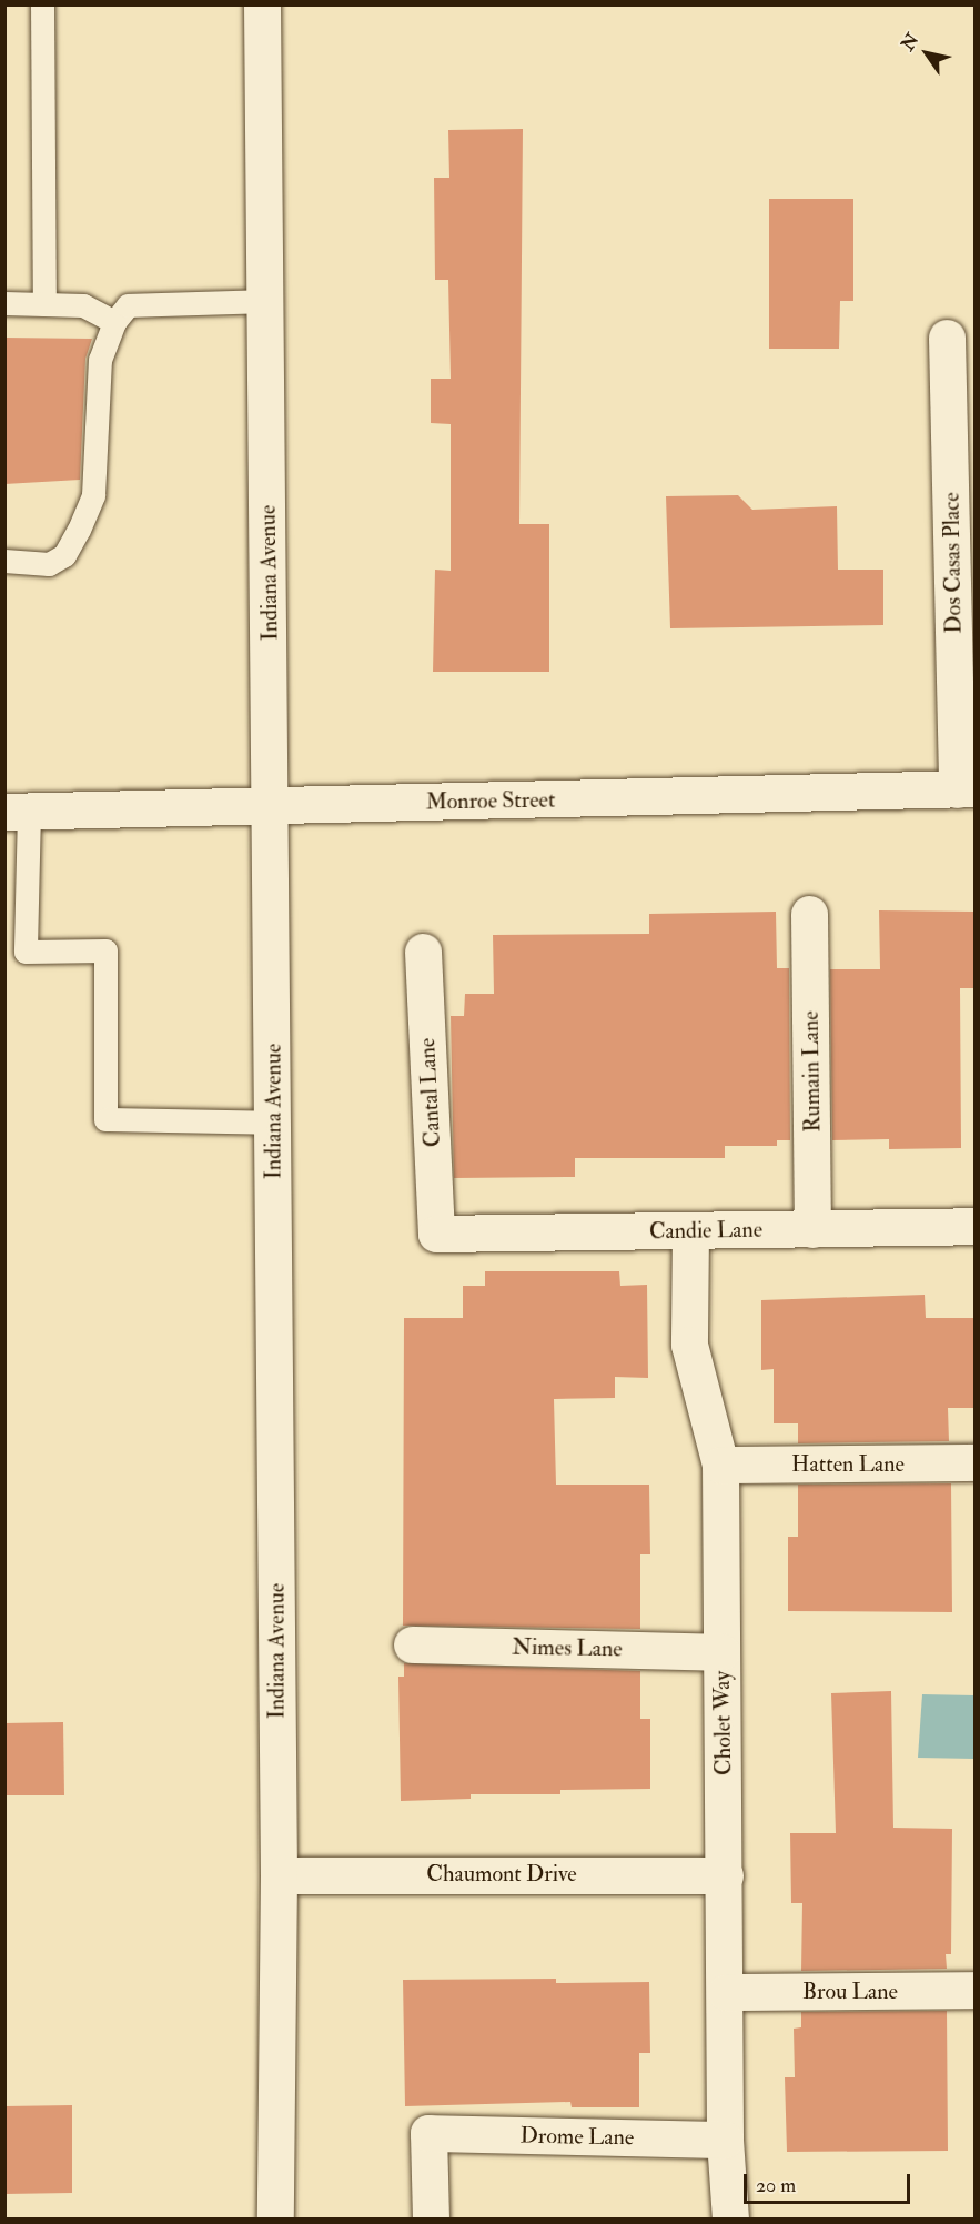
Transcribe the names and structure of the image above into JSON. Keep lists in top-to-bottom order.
{
  "streets": {
    "street": [
      "Dos Casas Place",
      "Indiana Avenue",
      "Monroe Street",
      "Rumain Lane",
      "Cantal Lane",
      "Candie Lane",
      "Hatten Lane",
      "Nimes Lane",
      "Cholet Way",
      "Chaumont Drive",
      "Brou Lane",
      "Drome Lane"
    ]
  },
  "crossings": [
    ["Dos Casas Place", "Monroe Street"],
    ["Indiana Avenue", "Monroe Street"],
    ["Indiana Avenue", "Chaumont Drive"],
    ["Rumain Lane", "Candie Lane"],
    ["Cantal Lane", "Candie Lane"],
    ["Candie Lane", "Cholet Way"],
    ["Hatten Lane", "Cholet Way"],
    ["Nimes Lane", "Cholet Way"],
    ["Cholet Way", "Chaumont Drive"],
    ["Cholet Way", "Brou Lane"],
    ["Cholet Way", "Drome Lane"]
  ],
  "scale_bar": "20 m",
  "north": "top left"
}
